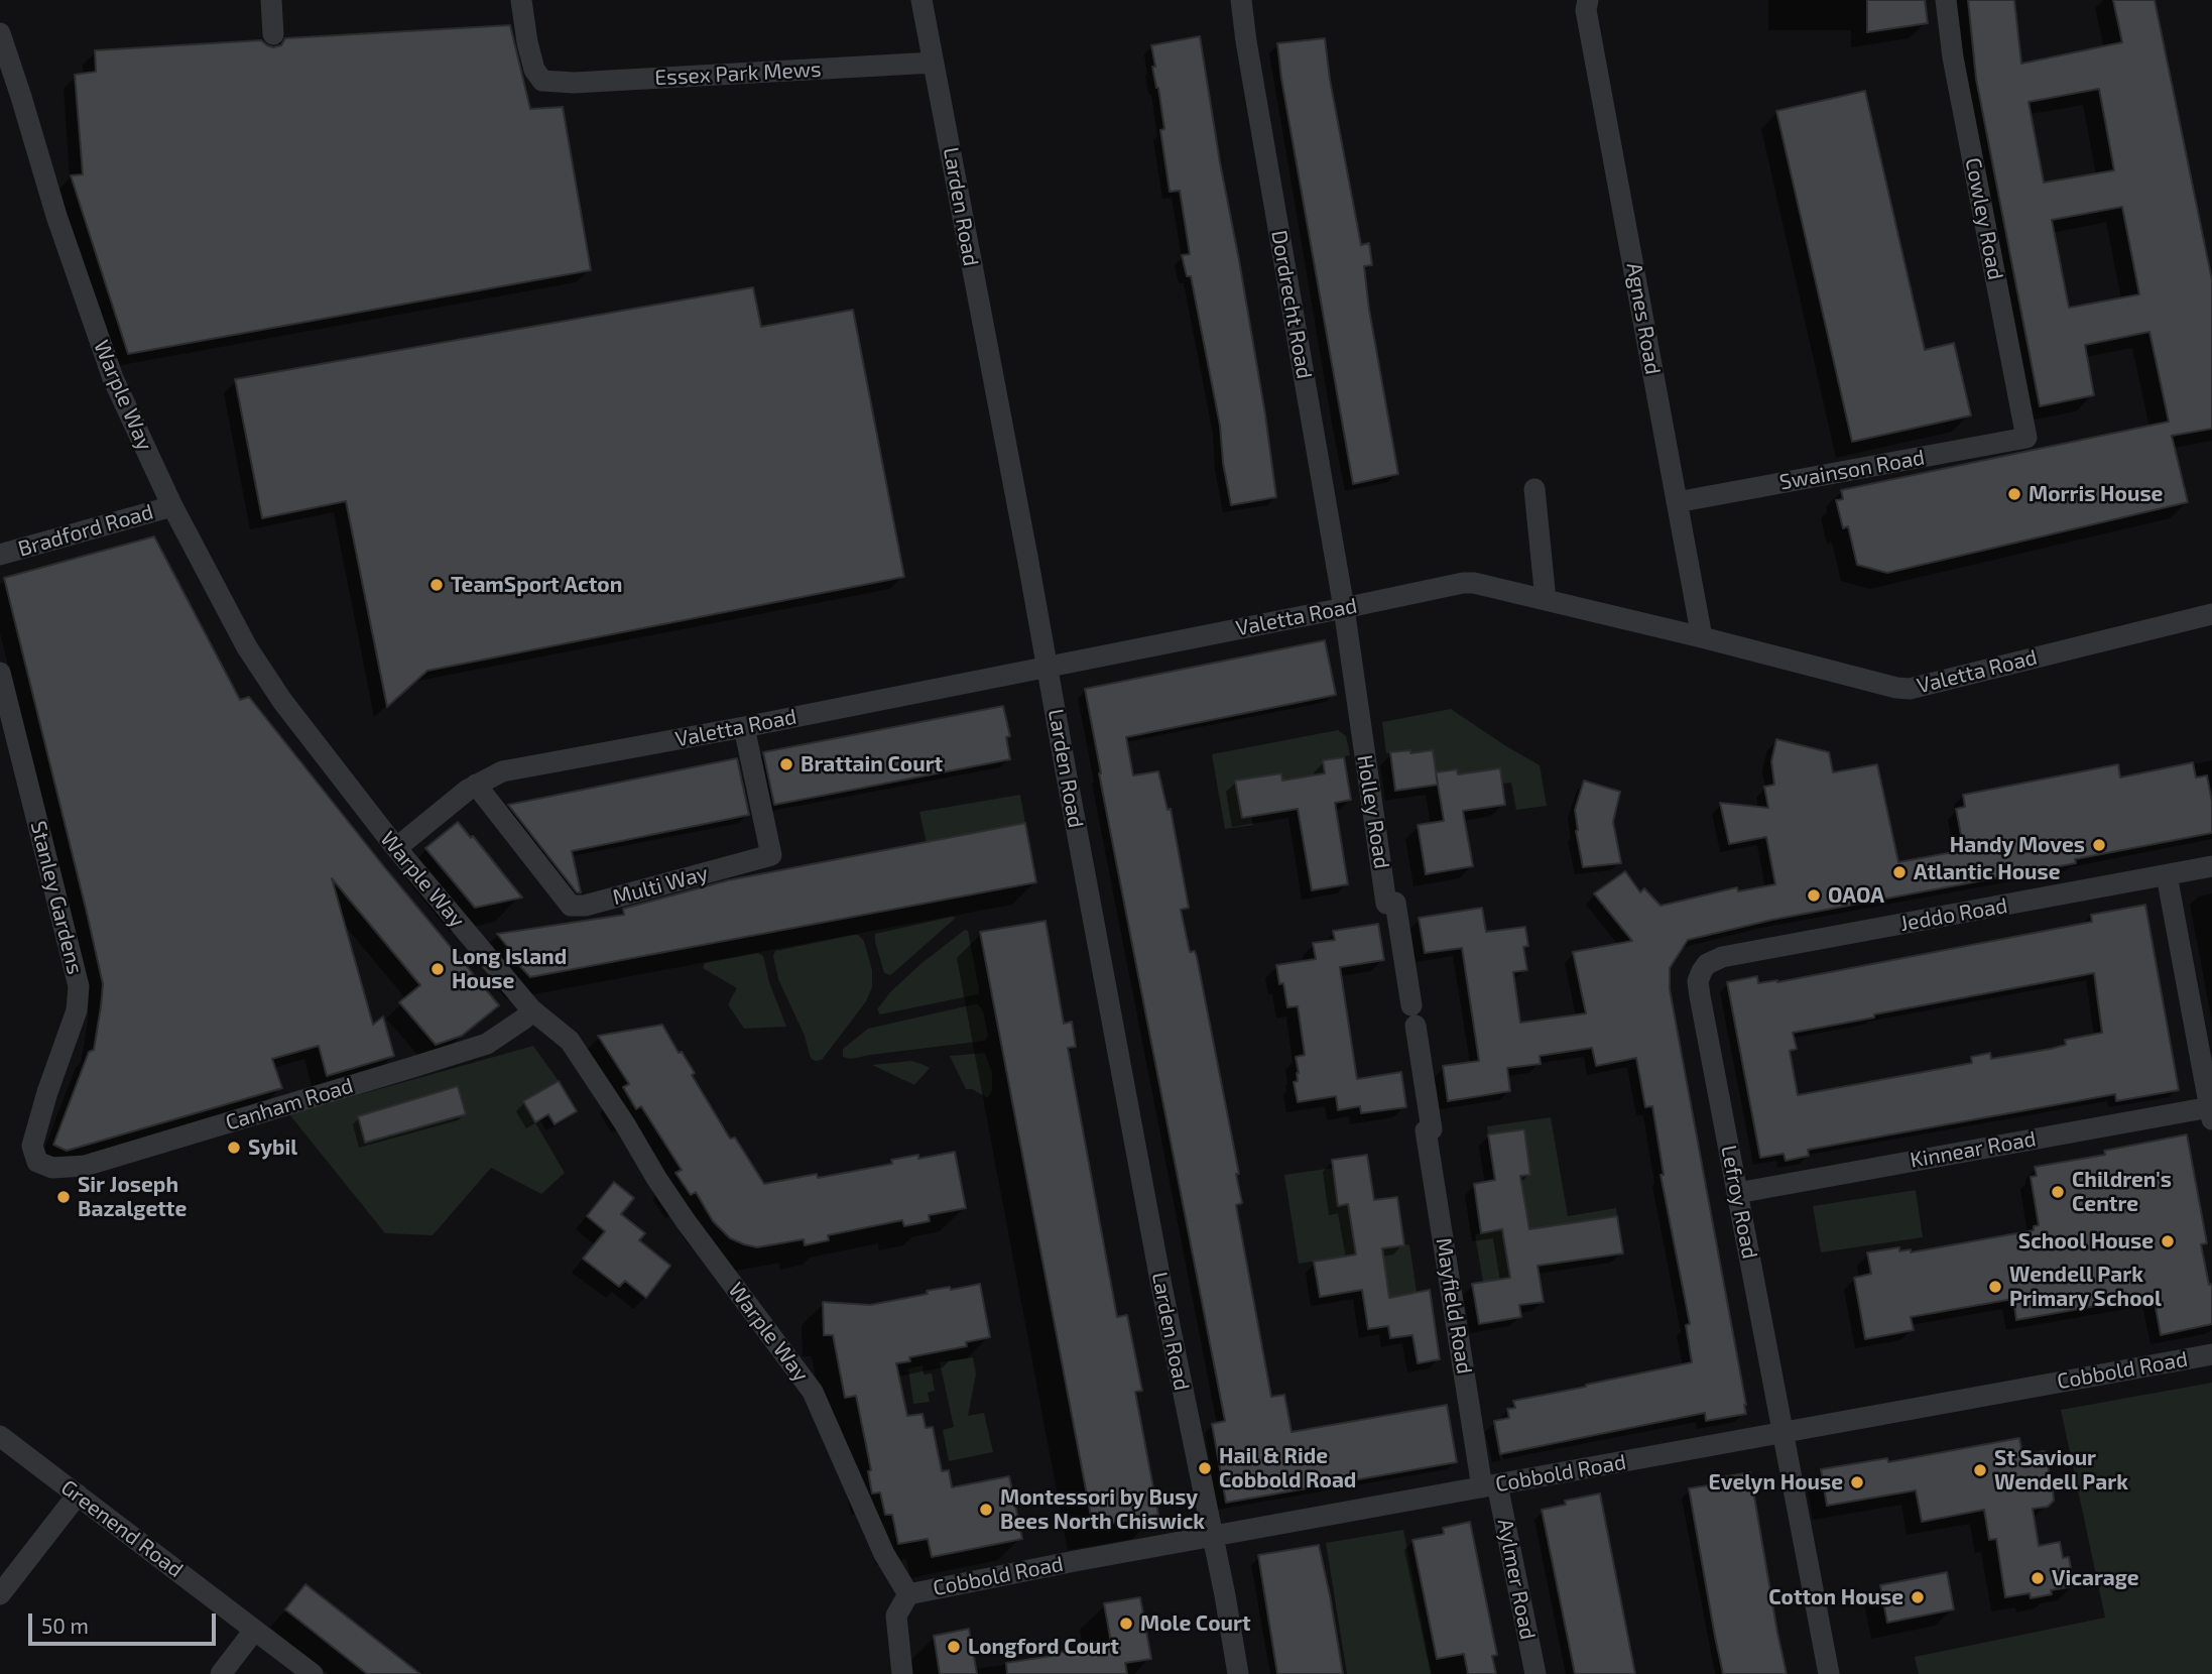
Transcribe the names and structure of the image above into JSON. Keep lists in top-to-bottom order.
{
  "streets": {
    "street": [
      "Essex Park Mews",
      "Larden Road",
      "Cowley Road",
      "Dordrecht Road",
      "Agnes Road",
      "Warple Way",
      "Swainson Road",
      "Bradford Road",
      "Valetta Road",
      "Holley Road",
      "Multi Way",
      "Stanley Gardens",
      "Jeddo Road",
      "Canham Road",
      "Kinnear Road",
      "Lefroy Road",
      "Mayfield Road",
      "Cobbold Road",
      "Greenend Road",
      "Aylmer Road"
    ]
  },
  "crossings": [
    ["Essex Park Mews", "Larden Road"],
    ["Larden Road", "Valetta Road"],
    ["Larden Road", "Cobbold Road"],
    ["Cowley Road", "Swainson Road"],
    ["Dordrecht Road", "Valetta Road"],
    ["Dordrecht Road", "Holley Road"],
    ["Agnes Road", "Swainson Road"],
    ["Agnes Road", "Valetta Road"],
    ["Warple Way", "Bradford Road"],
    ["Warple Way", "Valetta Road"],
    ["Warple Way", "Canham Road"],
    ["Warple Way", "Cobbold Road"],
    ["Valetta Road", "Holley Road"],
    ["Valetta Road", "Multi Way"],
    ["Holley Road", "Mayfield Road"],
    ["Stanley Gardens", "Canham Road"],
    ["Jeddo Road", "Lefroy Road"],
    ["Kinnear Road", "Lefroy Road"],
    ["Lefroy Road", "Cobbold Road"],
    ["Mayfield Road", "Cobbold Road"],
    ["Mayfield Road", "Aylmer Road"],
    ["Cobbold Road", "Aylmer Road"]
  ],
  "places": [
    "Morris House",
    "TeamSport Acton",
    "Brattain Court",
    "Handy Moves",
    "Atlantic House",
    "OAOA",
    "Long Island House",
    "Sybil",
    "Children's Centre",
    "Sir Joseph Bazalgette",
    "School House",
    "Wendell Park Primary School",
    "Hail & Ride Cobbold Road",
    "St Saviour Wendell Park",
    "Evelyn House",
    "Montessori by Busy Bees North Chiswick",
    "Vicarage",
    "Cotton House",
    "Mole Court",
    "Longford Court"
  ],
  "scale_bar": "50 m"
}
